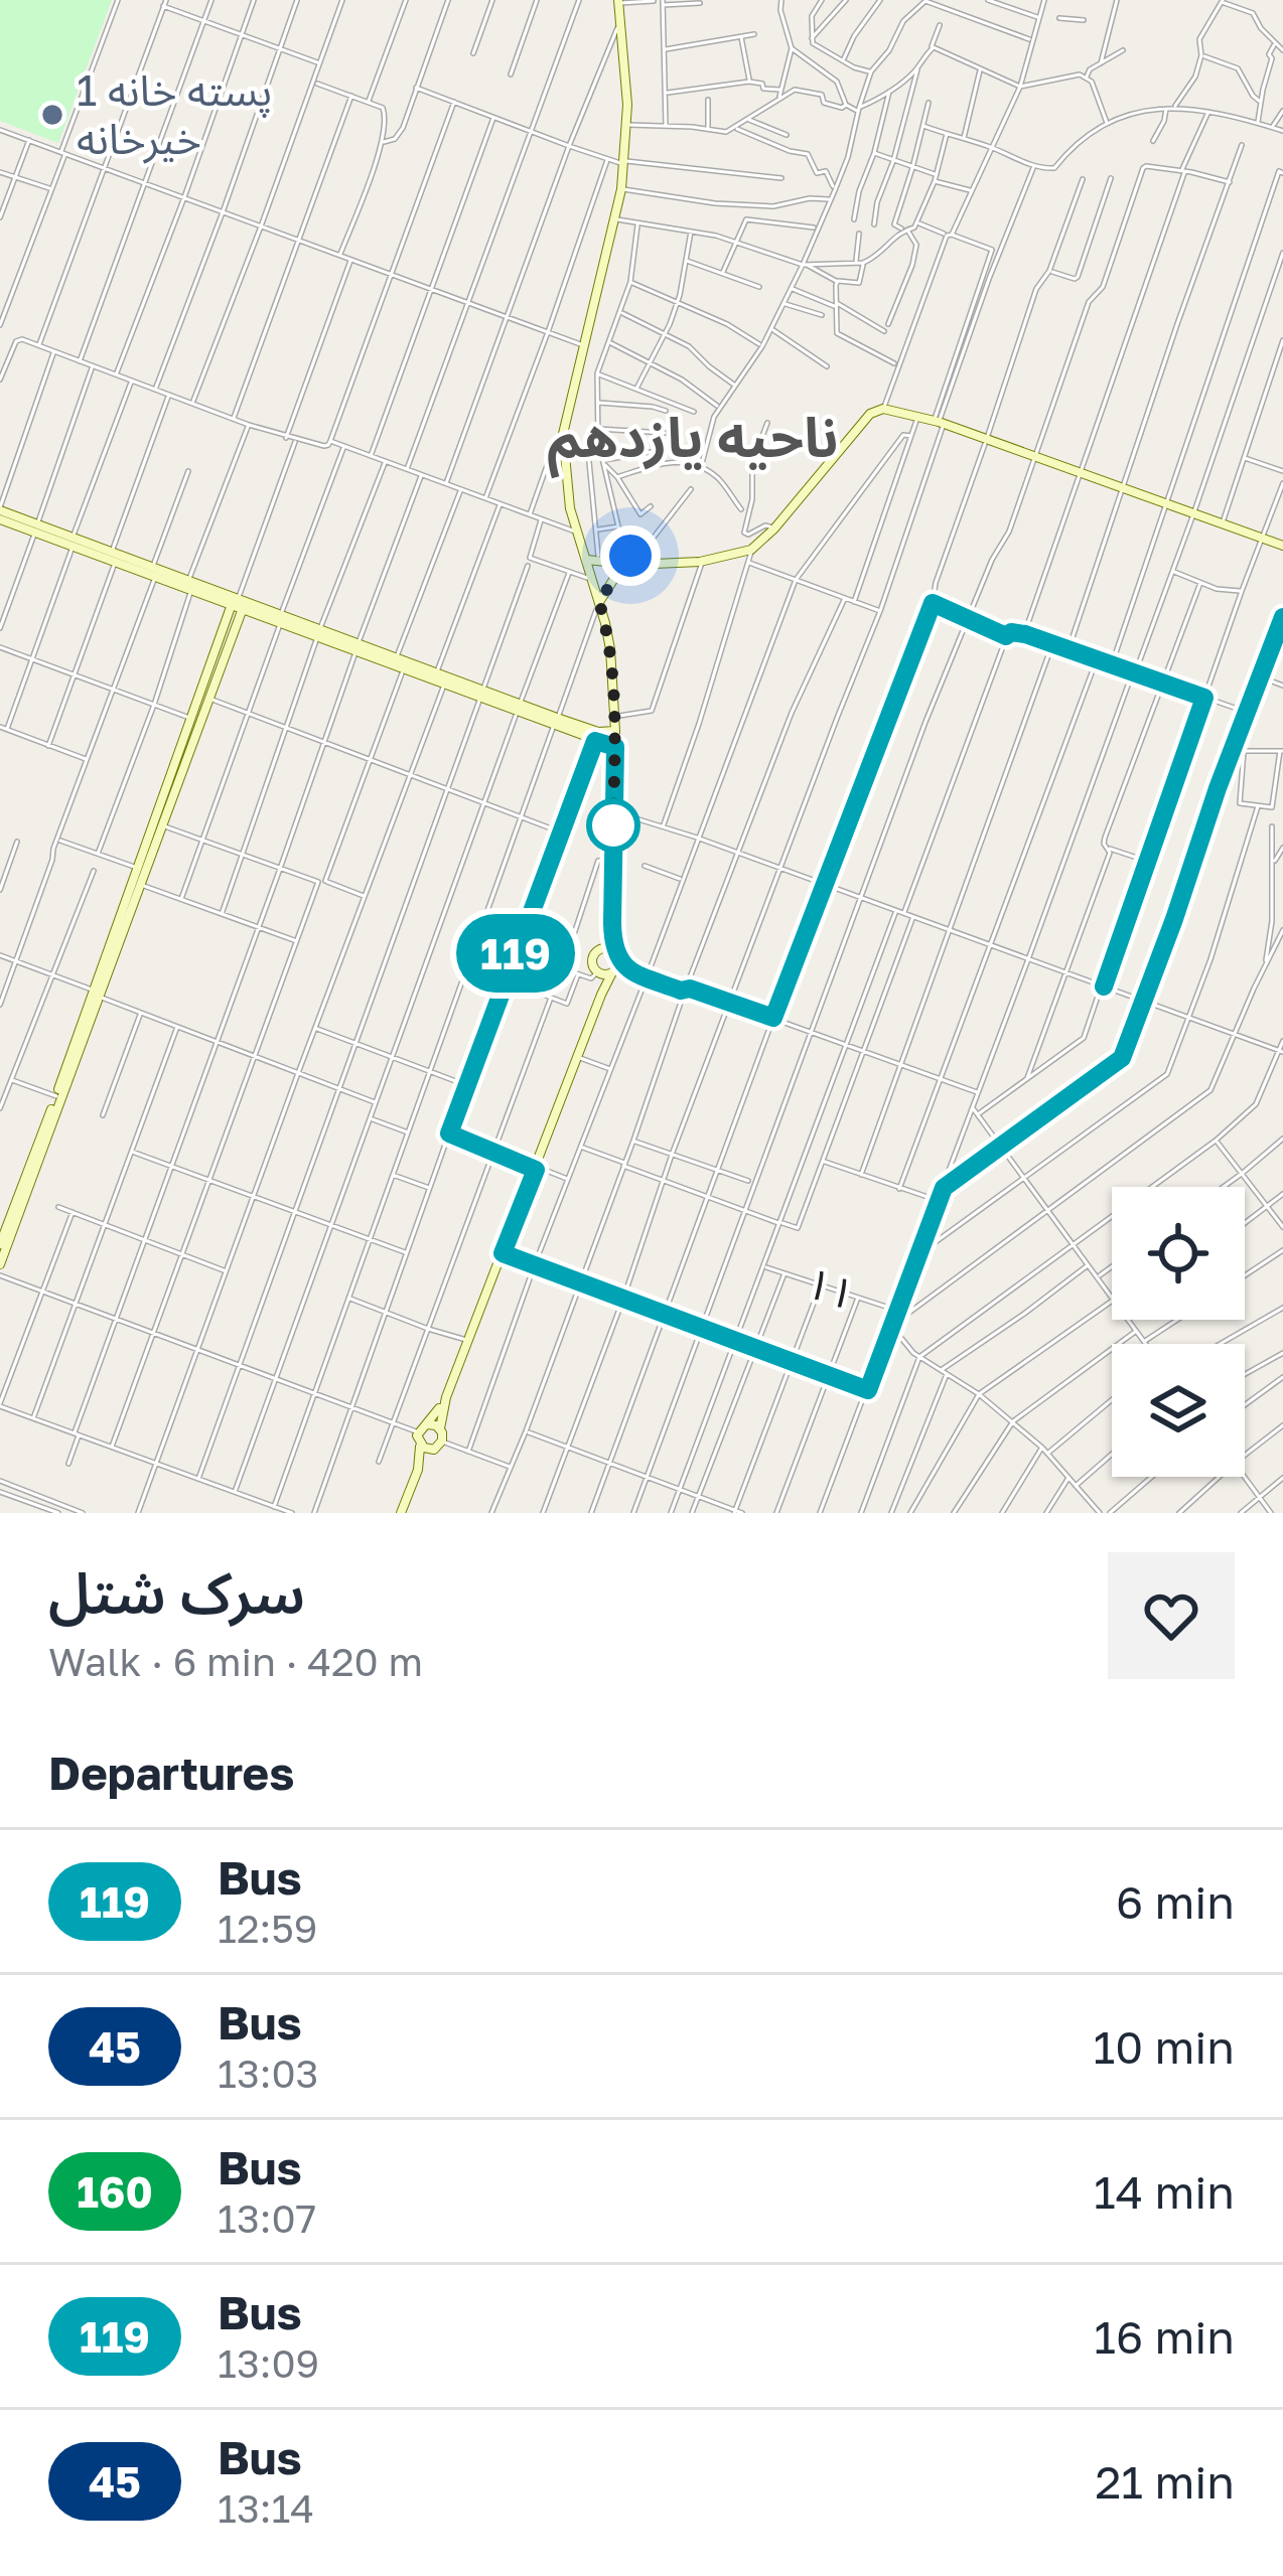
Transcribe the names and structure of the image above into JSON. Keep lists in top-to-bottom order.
{
  "streets": {
    "street": ["۱۱"]
  },
  "districts": ["ناحیه یازدهم"],
  "places": ["1 پسته خانه خیرخانه"],
  "lines": ["bus line 119"],
  "page": {
    "on_map": "119",
    "heading": [
      ["سرک شتل", "Walk · 6 min · 420 m"],
      "Departures"
    ],
    "list": [
      {
        "mark": "119",
        "name": "Bus",
        "note": "12:59",
        "value": "6 min"
      },
      {
        "mark": "45",
        "name": "Bus",
        "note": "13:03",
        "value": "10 min"
      },
      {
        "mark": "160",
        "name": "Bus",
        "note": "13:07",
        "value": "14 min"
      },
      {
        "mark": "119",
        "name": "Bus",
        "note": "13:09",
        "value": "16 min"
      },
      {
        "mark": "45",
        "name": "Bus",
        "note": "13:14",
        "value": "21 min"
      }
    ]
  }
}
